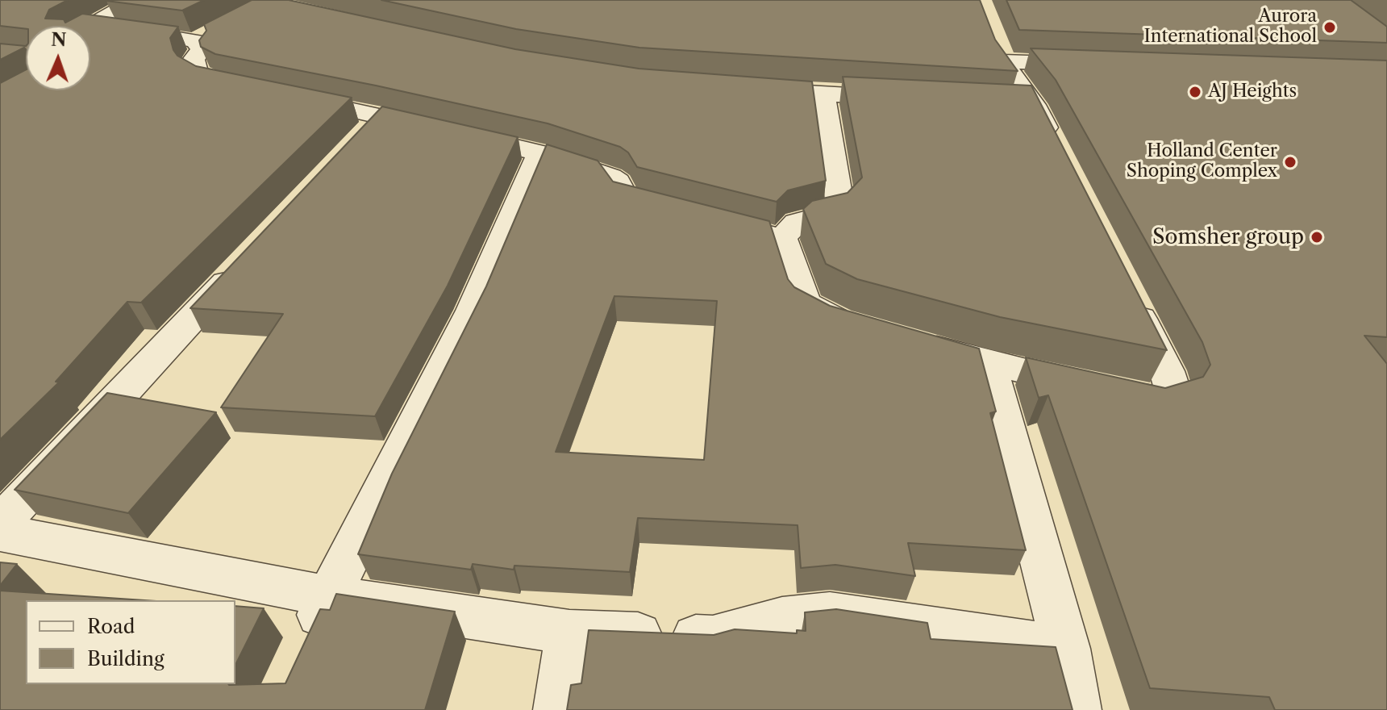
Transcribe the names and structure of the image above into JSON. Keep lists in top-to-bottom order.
{
  "places": [
    "Aurora International School",
    "AJ Heights",
    "Holland Center Shoping Complex",
    "Somsher group"
  ],
  "legend": ["Road", "Building"],
  "north": "top"
}
